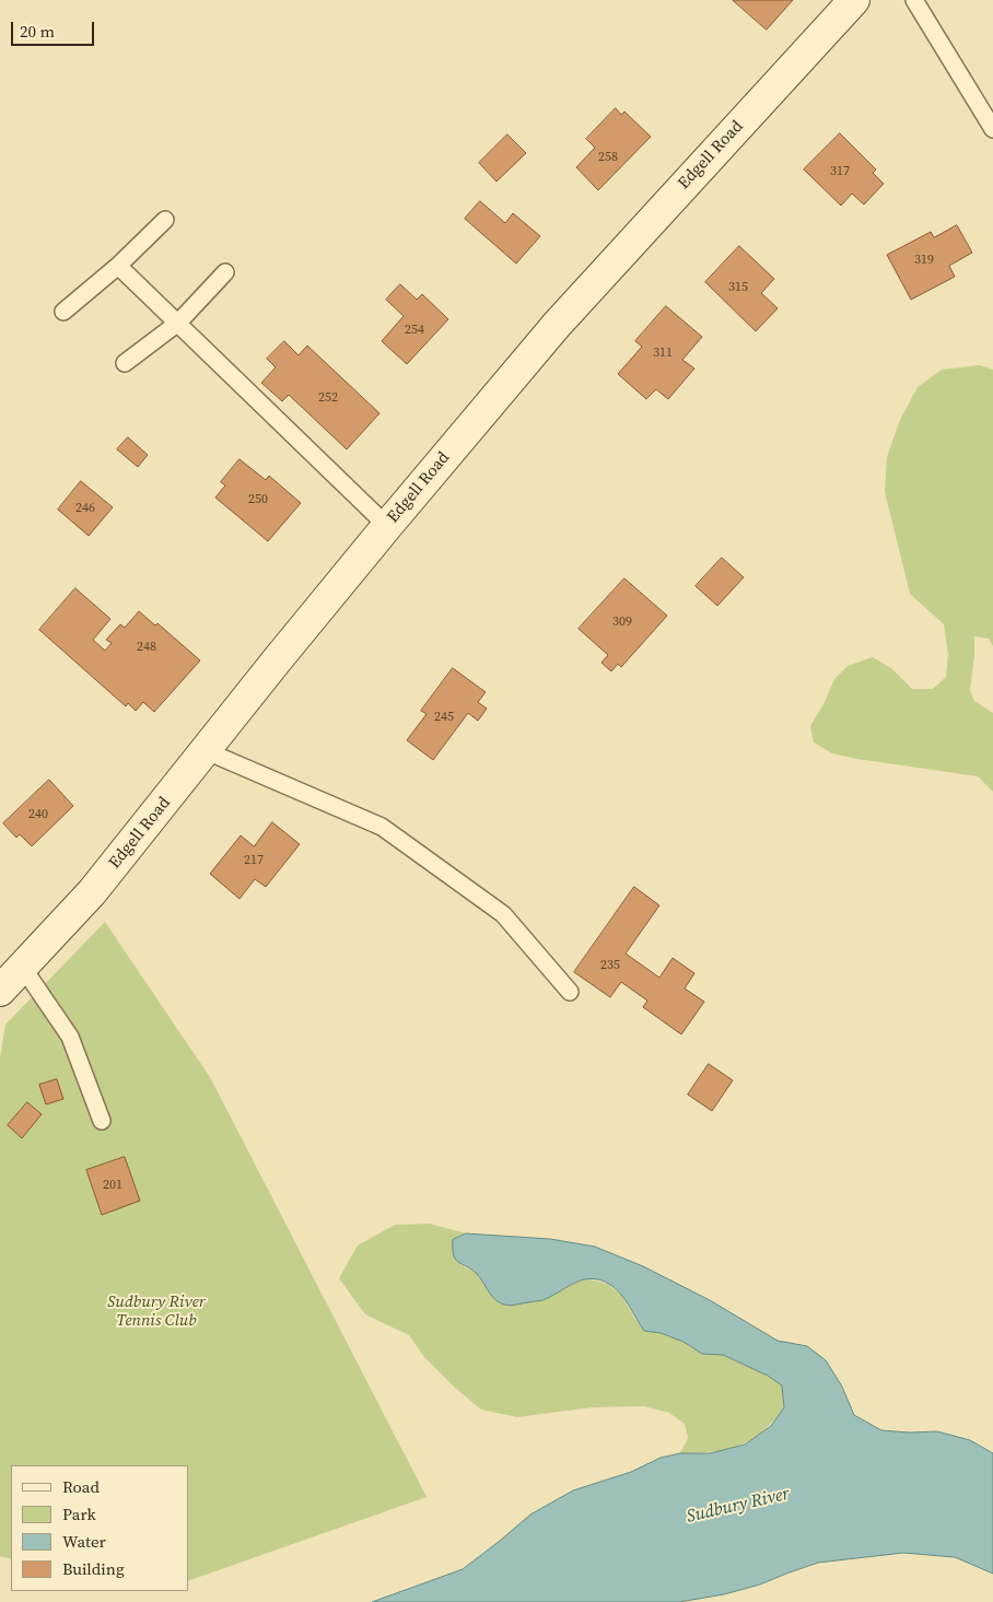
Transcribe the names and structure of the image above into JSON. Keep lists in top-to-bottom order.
{
  "streets": {
    "main road": ["Edgell Road"]
  },
  "water": ["Sudbury River"],
  "parks": ["Sudbury River Tennis Club"],
  "house_numbers": [
    "258",
    "317",
    "319",
    "315",
    "254",
    "311",
    "252",
    "250",
    "246",
    "309",
    "248",
    "245",
    "240",
    "217",
    "235",
    "201"
  ],
  "legend": [
    "Road",
    "Park",
    "Water",
    "Building"
  ],
  "scale_bar": "20 m"
}
